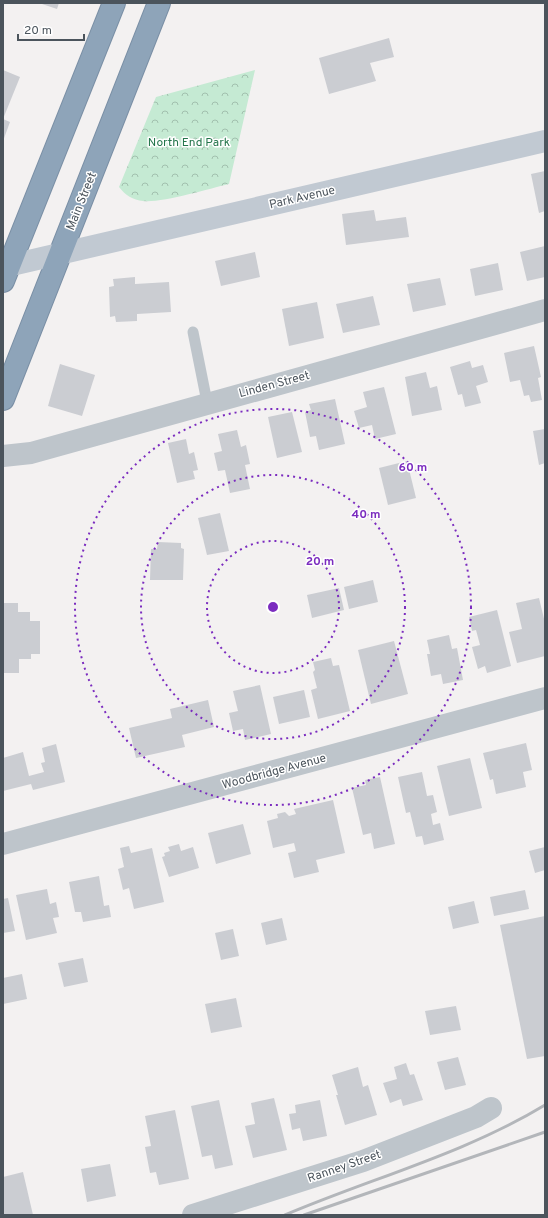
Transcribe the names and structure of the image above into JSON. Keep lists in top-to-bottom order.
{
  "streets": {
    "highway": ["Main Street"],
    "street": [
      "Park Avenue",
      "Linden Street",
      "Woodbridge Avenue",
      "Ranney Street"
    ]
  },
  "crossings": [
    ["Park Avenue", "Main Street"]
  ],
  "parks": ["North End Park"],
  "scale_bar": "20 m",
  "rings": ["60 m", "40 m", "20 m"]
}
